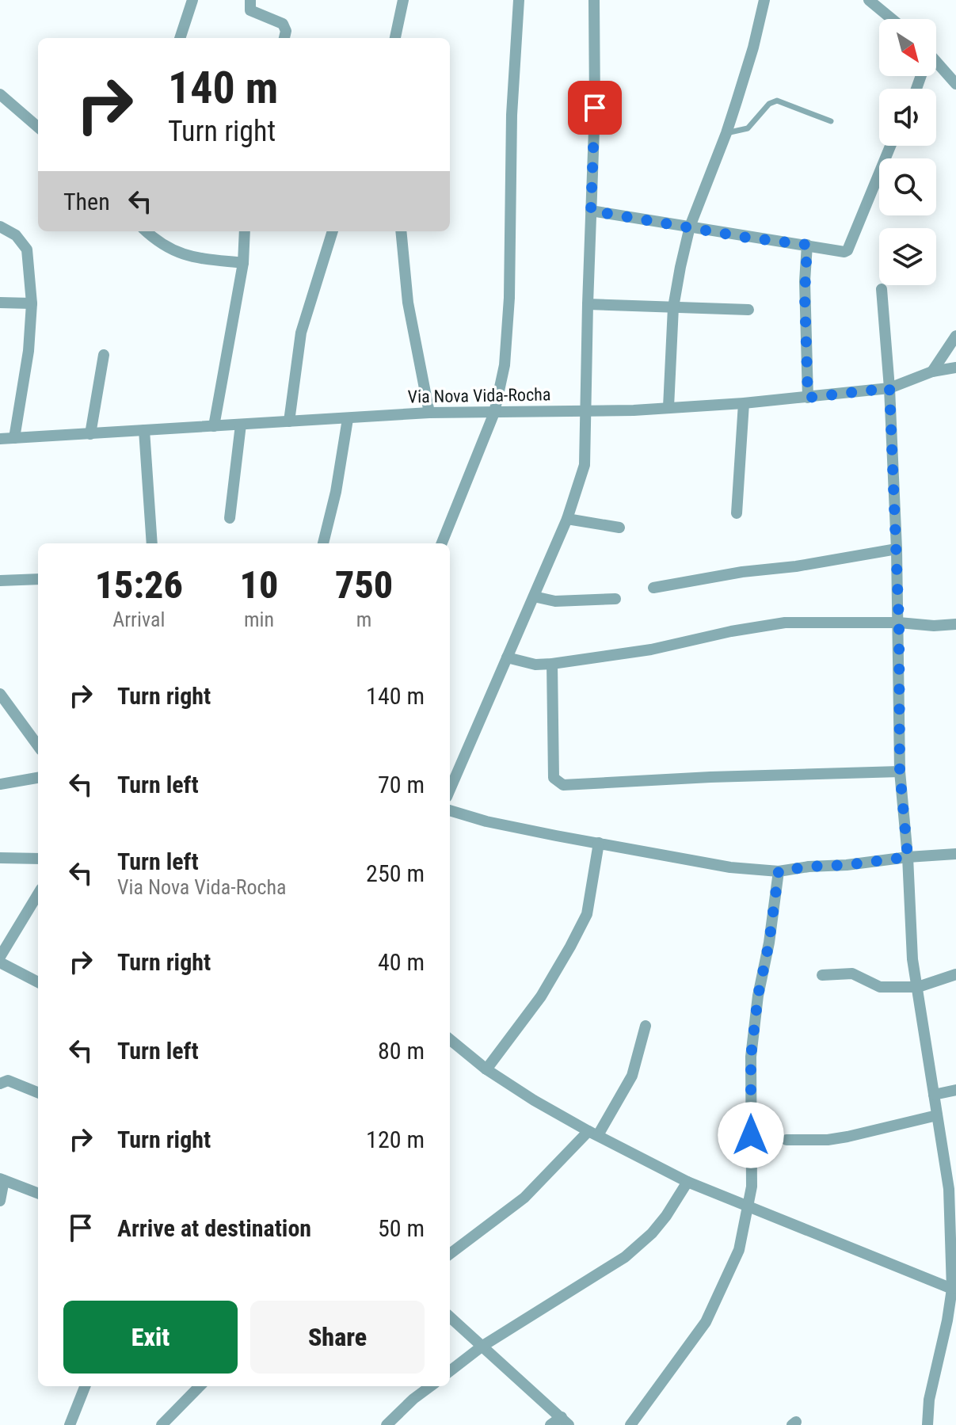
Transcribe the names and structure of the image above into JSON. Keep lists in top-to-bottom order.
{
  "streets": {
    "street": ["Via Nova Vida-Rocha"]
  },
  "north": "bottom right",
  "page": {
    "turn": ["140 m", "Turn right"],
    "then": "Then",
    "eta": [
      "15:26",
      "Arrival",
      "10",
      "min",
      "750",
      "m"
    ],
    "list": [
      {
        "name": "Turn right",
        "value": "140 m"
      },
      {
        "name": "Turn left",
        "value": "70 m"
      },
      {
        "name": "Turn left",
        "note": "Via Nova Vida-Rocha",
        "value": "250 m"
      },
      {
        "name": "Turn right",
        "value": "40 m"
      },
      {
        "name": "Turn left",
        "value": "80 m"
      },
      {
        "name": "Turn right",
        "value": "120 m"
      },
      {
        "name": "Arrive at destination",
        "value": "50 m"
      }
    ],
    "buttons": ["Exit", "Share"]
  }
}
